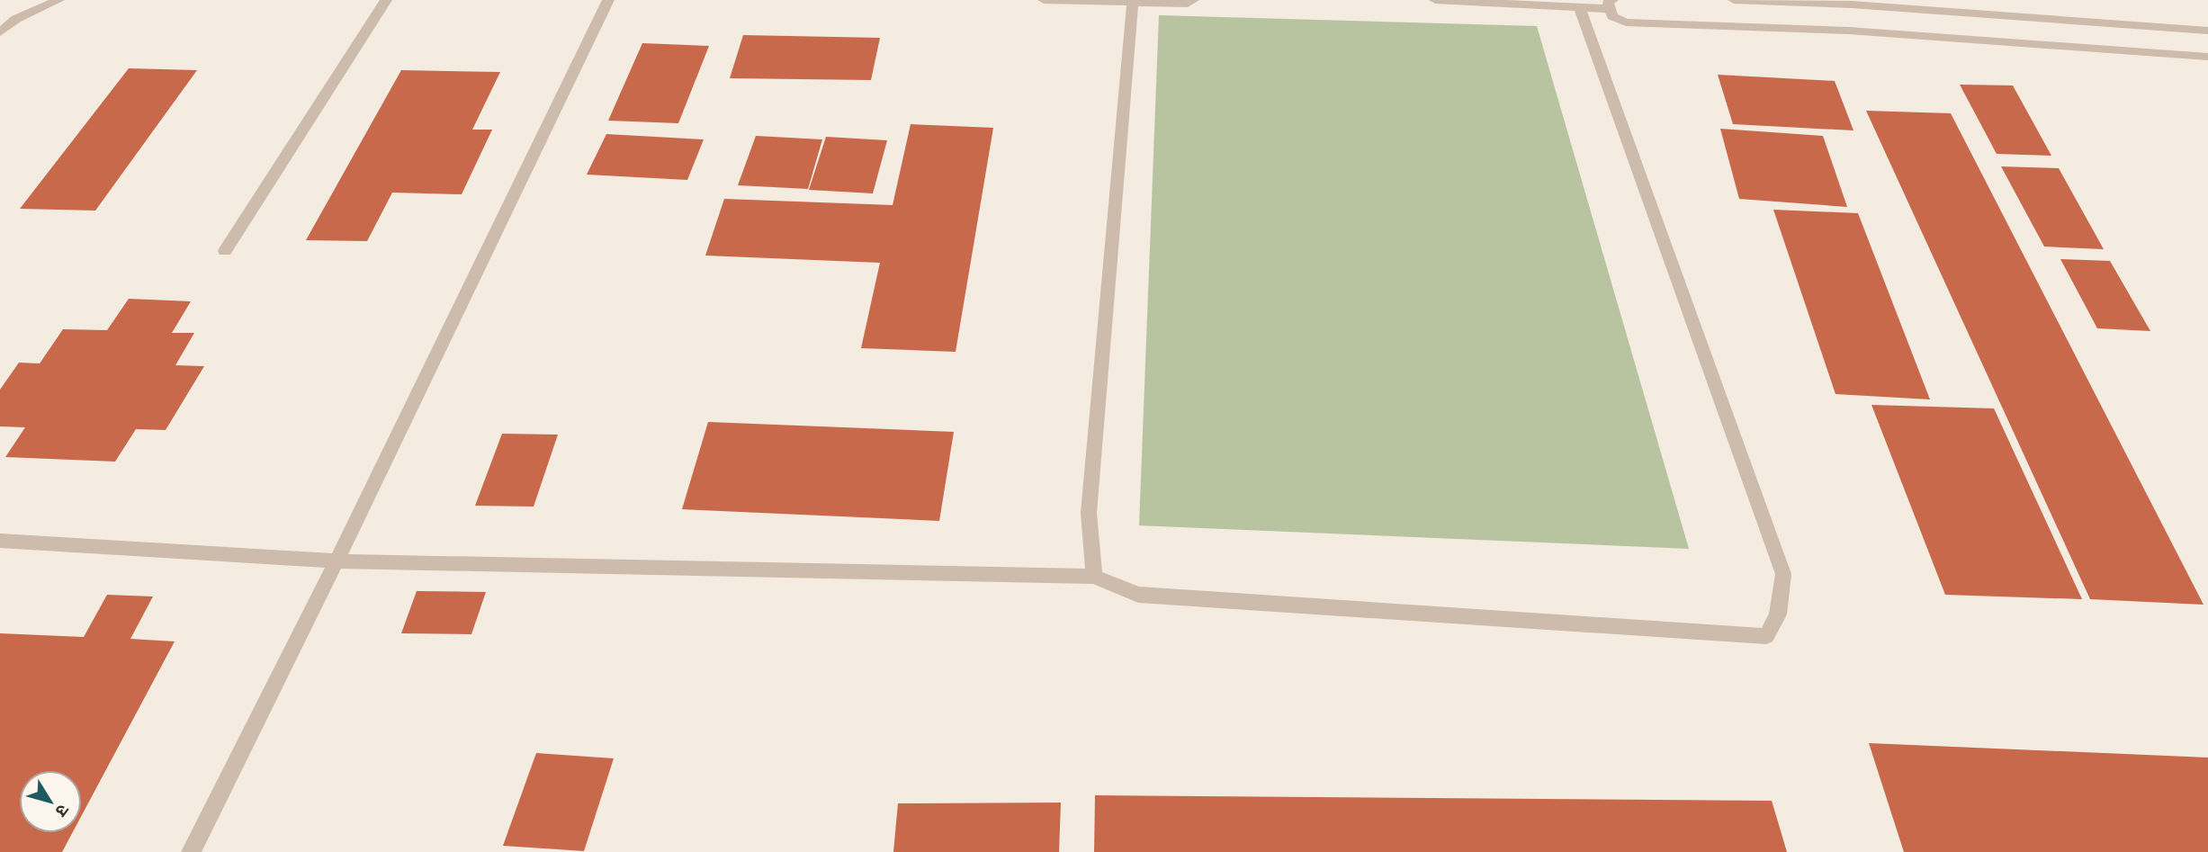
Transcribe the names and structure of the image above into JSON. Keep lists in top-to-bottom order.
{
  "north": "bottom right"
}
